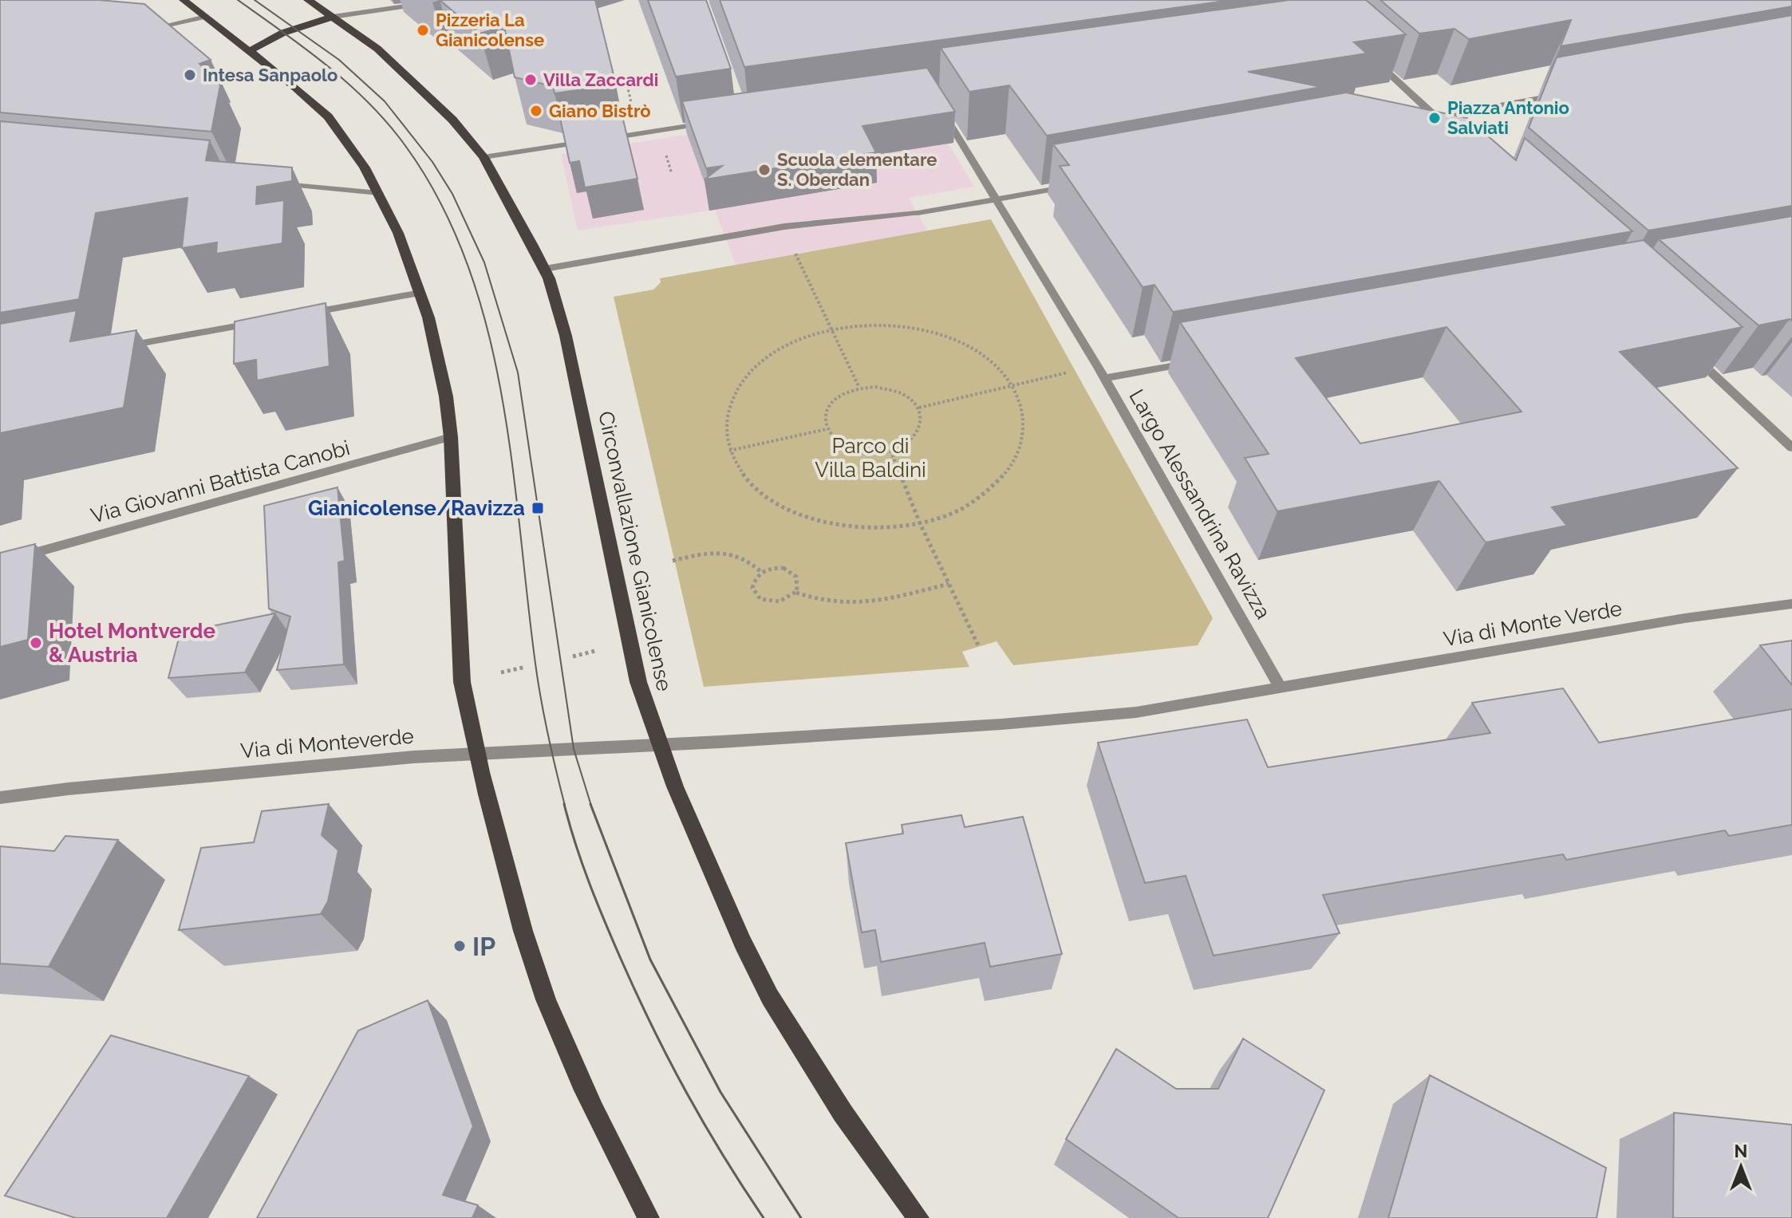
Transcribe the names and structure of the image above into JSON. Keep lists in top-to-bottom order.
{
  "streets": {
    "main road": ["Circonvallazione Gianicolense"],
    "street": [
      "Via Giovanni Battista Canobi",
      "Largo Alessandrina Ravizza",
      "Via di Monte Verde",
      "Via di Monteverde"
    ]
  },
  "crossings": [
    ["Largo Alessandrina Ravizza", "Via di Monte Verde"],
    ["Circonvallazione Gianicolense", "Via di Monteverde"]
  ],
  "parks": ["Parco di Villa Baldini"],
  "places": {
    "other": [
      "Pizzeria La Gianicolense",
      "Intesa Sanpaolo",
      "Villa Zaccardi",
      "Giano Bistrò",
      "Piazza Antonio Salviati",
      "Scuola elementare S. Oberdan",
      "Hotel Montverde & Austria",
      "IP"
    ],
    "transit": ["Gianicolense/Ravizza"]
  },
  "north": "top"
}
